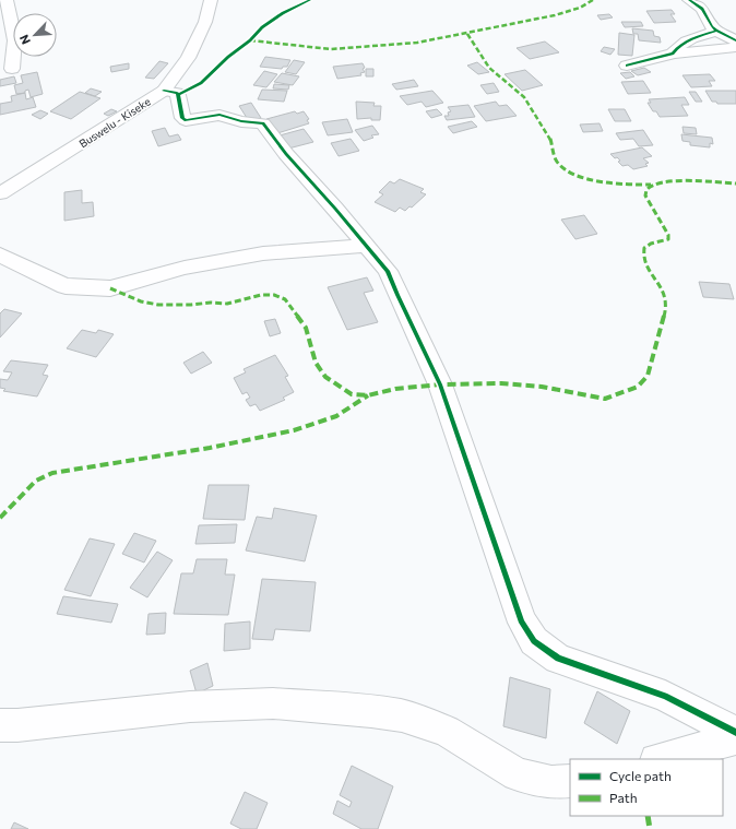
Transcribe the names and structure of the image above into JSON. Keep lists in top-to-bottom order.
{
  "streets": {
    "street": ["Buswelu - Kiseke"]
  },
  "legend": ["Cycle path", "Path"],
  "north": "bottom left"
}
